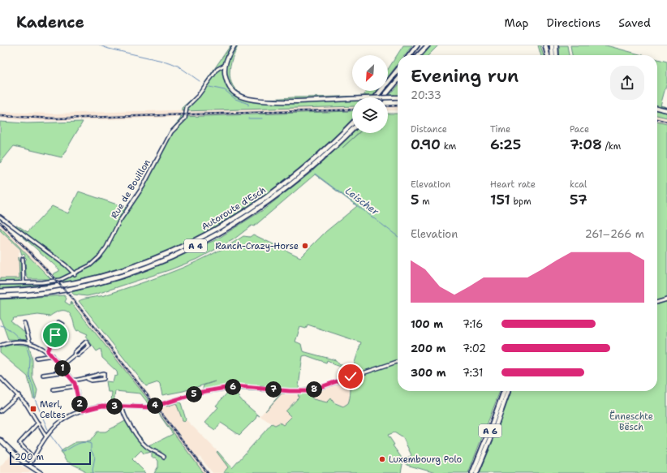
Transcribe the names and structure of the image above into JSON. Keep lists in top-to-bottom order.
{
  "streets": {
    "highway": ["Autoroute d'Esch", "A 4", "A 6"],
    "main road": ["Rue de Bouillon"]
  },
  "water": ["Leischer"],
  "parks": ["Ënneschte Bësch"],
  "places": {
    "other": ["Ranch-Crazy-Horse", "Luxembourg Polo"],
    "transit": ["Merl, Celtes"]
  },
  "scale_bar": "200 m",
  "north": "bottom left",
  "page": {
    "header": "Kadence",
    "nav": ["Map", "Directions", "Saved"],
    "heading": ["Evening run", "20:33"],
    "stats": [
      ["Distance", "0.90 km"],
      ["Time", "6:25"],
      ["Pace", "7:08 /km"],
      ["Elevation", "5 m"],
      ["Heart rate", "151 bpm"],
      ["kcal", "57"]
    ],
    "chart": ["Elevation", "261–266 m"],
    "list": [
      {
        "name": "100 m",
        "note": "7:16"
      },
      {
        "name": "200 m",
        "note": "7:02"
      },
      {
        "name": "300 m",
        "note": "7:31"
      }
    ],
    "pins": [
      "1",
      "6",
      "7",
      "8",
      "5",
      "2",
      "4",
      "3"
    ],
    "scale": "200 m"
  }
}
